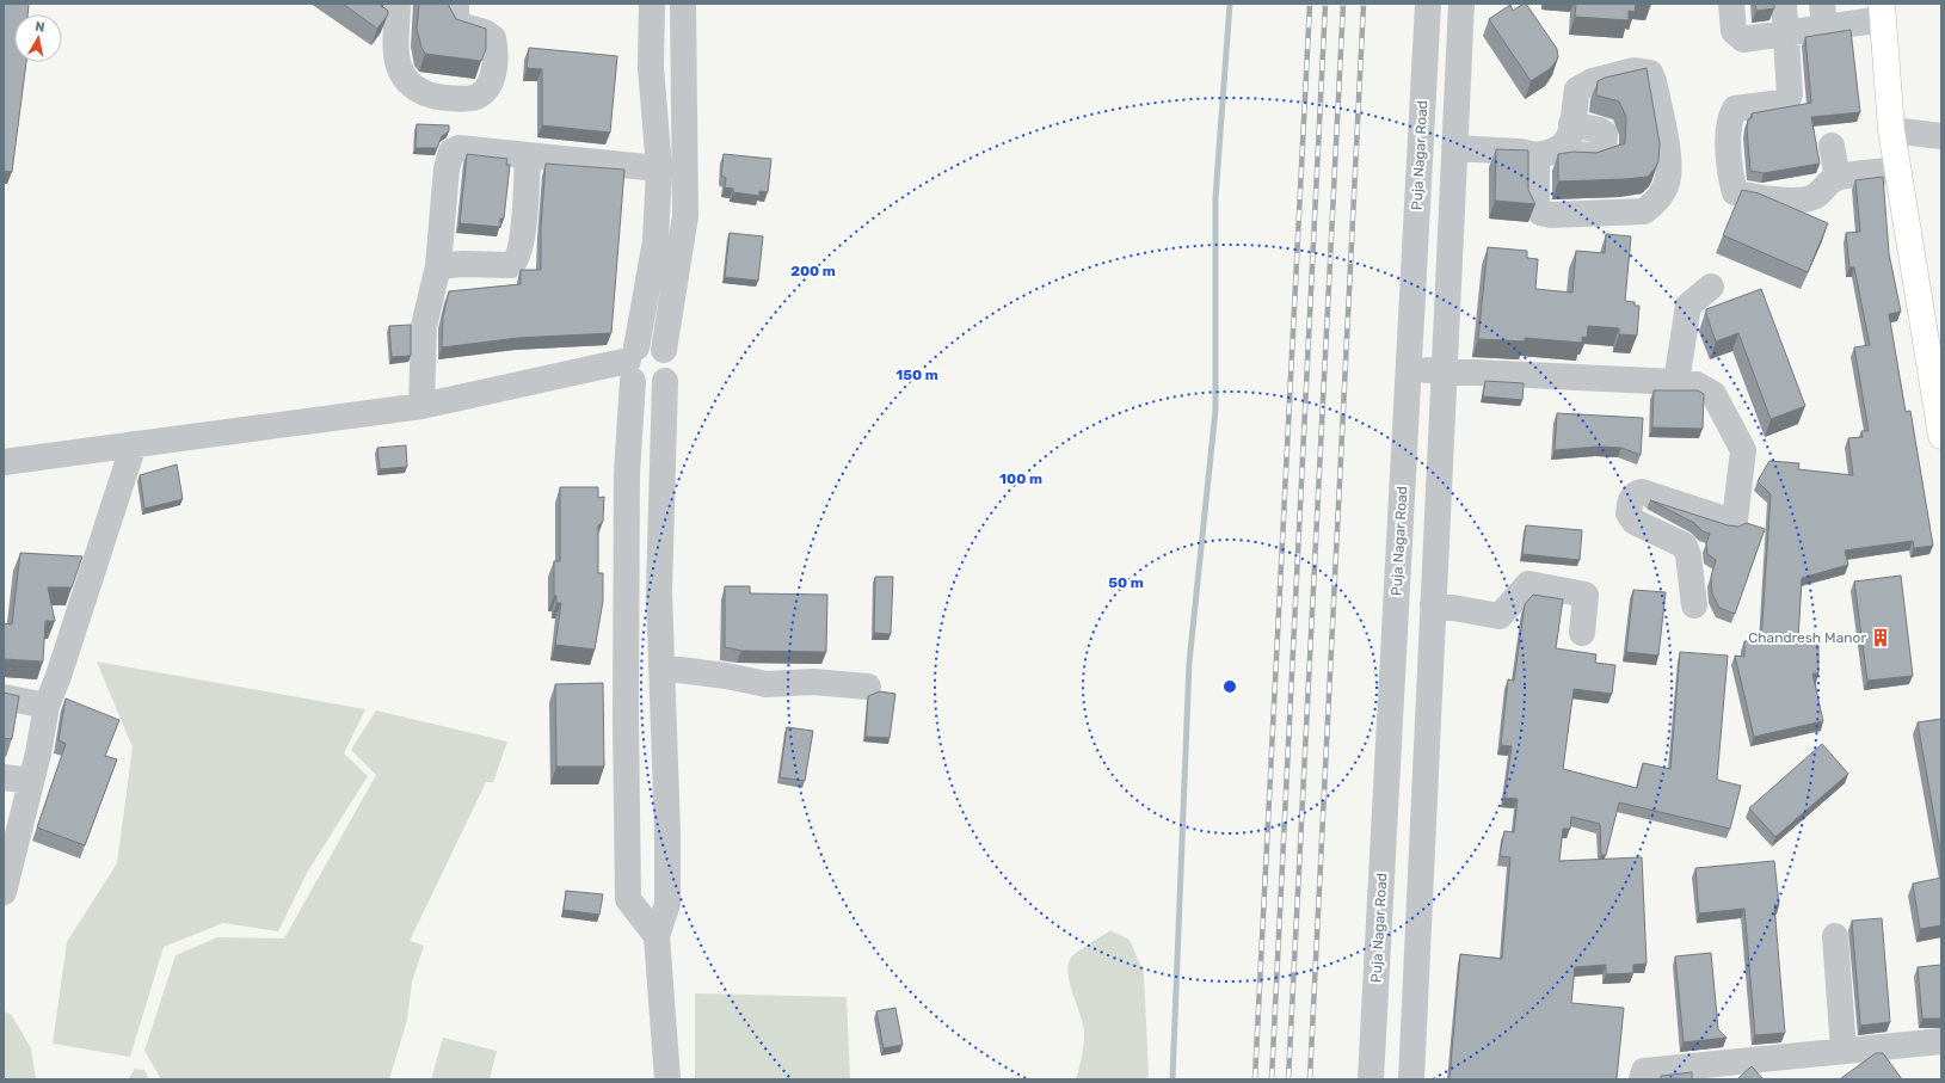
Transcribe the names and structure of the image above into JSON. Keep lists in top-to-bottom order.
{
  "streets": {
    "street": ["Puja Nagar Road"]
  },
  "places": {
    "building": ["Chandresh Manor"]
  },
  "north": "top",
  "rings": [
    "200 m",
    "150 m",
    "100 m",
    "50 m"
  ]
}
